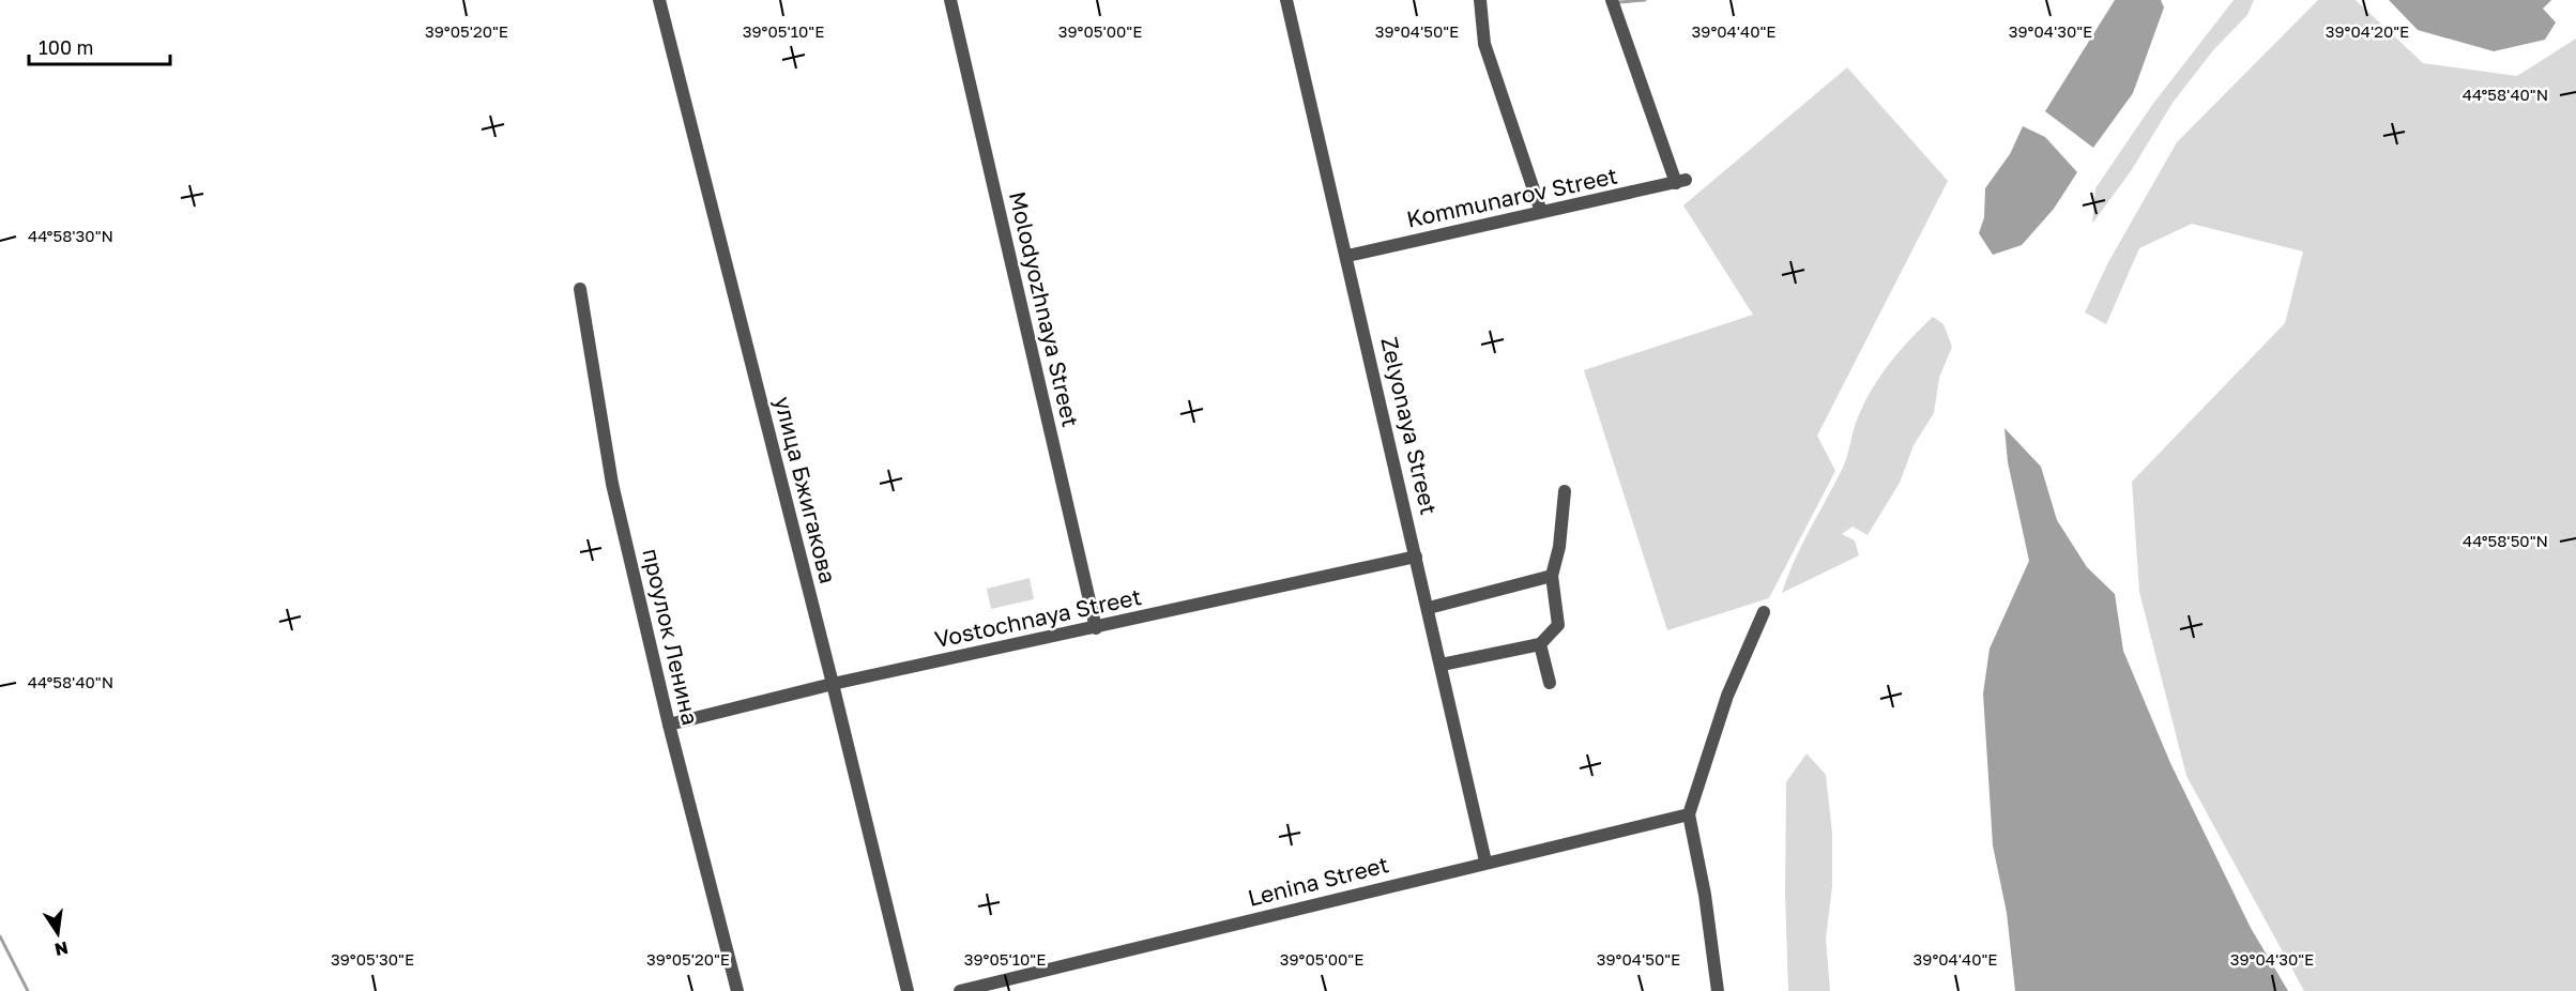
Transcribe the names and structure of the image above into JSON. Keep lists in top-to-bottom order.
{
  "streets": {
    "street": [
      "Kommunarov Street",
      "Molodyozhnaya Street",
      "Zelyonaya Street",
      "улица Бжигакова",
      "Vostochnaya Street",
      "проулок Ленина",
      "Lenina Street"
    ]
  },
  "crossings": [
    ["Kommunarov Street", "Zelyonaya Street"],
    ["Molodyozhnaya Street", "Vostochnaya Street"],
    ["Zelyonaya Street", "Vostochnaya Street"],
    ["Zelyonaya Street", "Lenina Street"],
    ["улица Бжигакова", "Vostochnaya Street"],
    ["Vostochnaya Street", "проулок Ленина"]
  ],
  "scale_bar": "100 m",
  "north": "bottom",
  "coordinates": [
    "39°05'20\"E",
    "39°05'10\"E",
    "39°05'00\"E",
    "39°04'50\"E",
    "39°04'40\"E",
    "39°04'30\"E",
    "39°04'20\"E",
    "44°58'40\"N",
    "44°58'30\"N",
    "44°58'50\"N",
    "39°05'30\"E"
  ]
}
